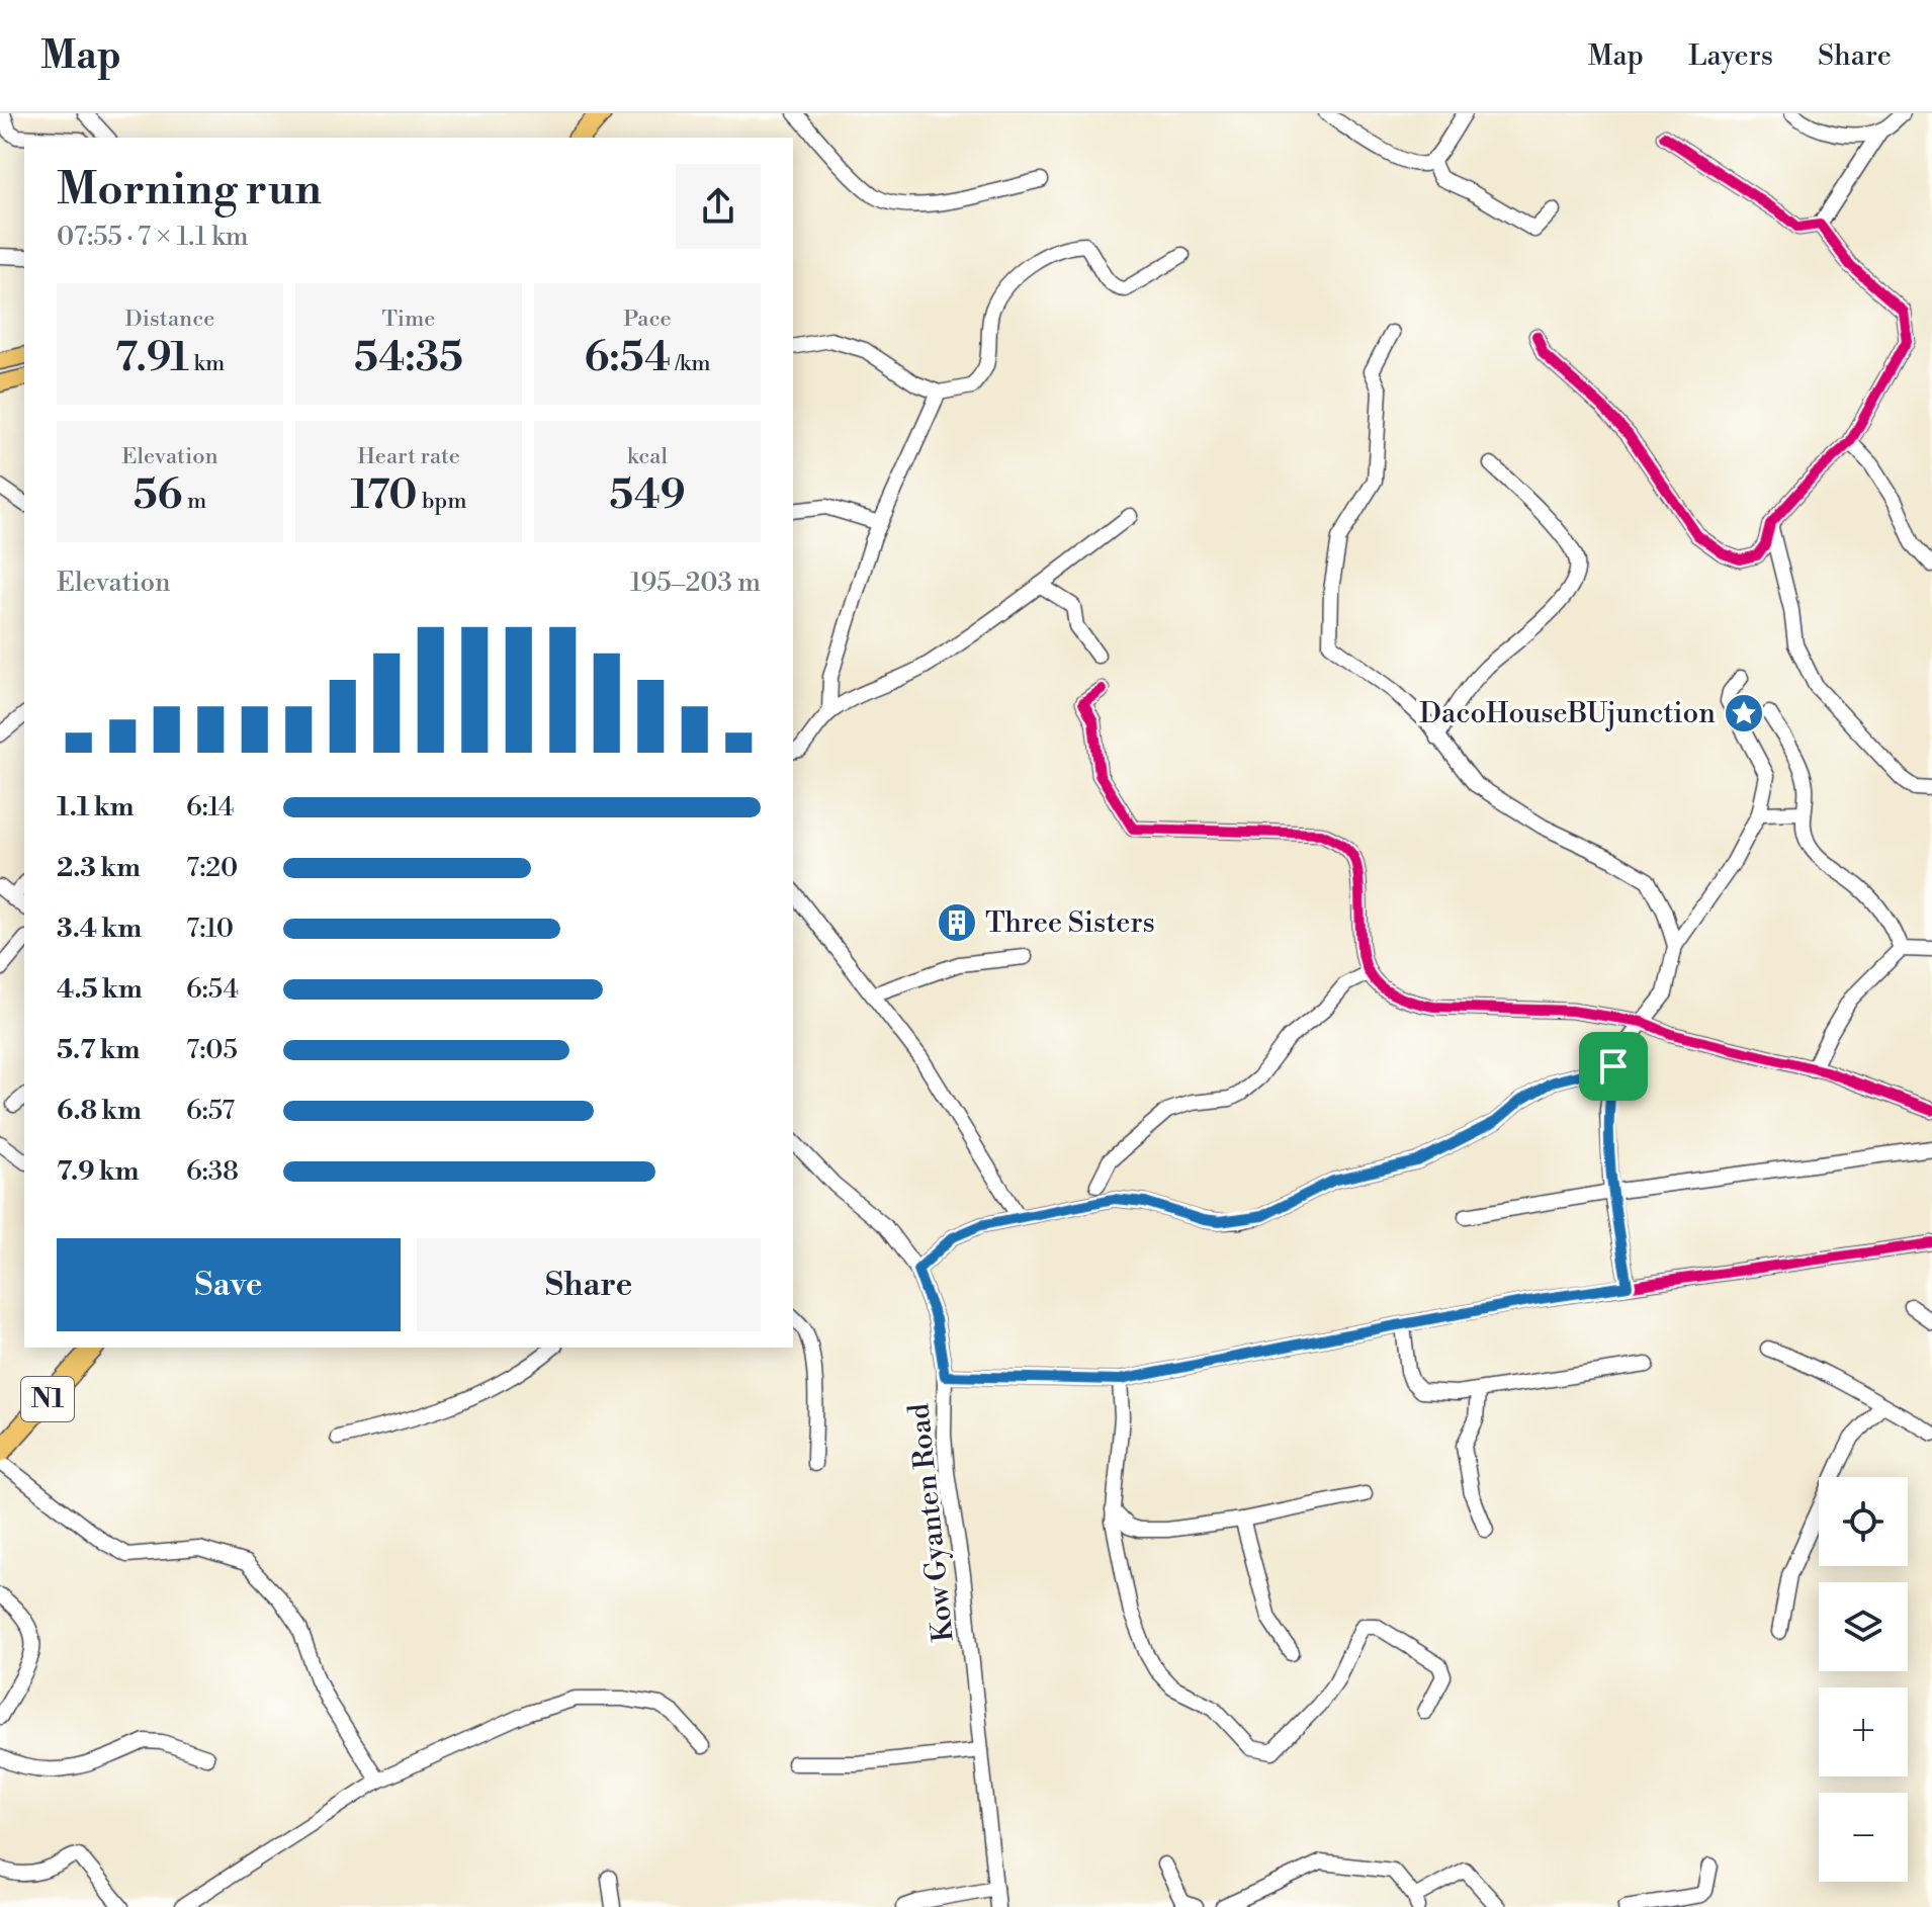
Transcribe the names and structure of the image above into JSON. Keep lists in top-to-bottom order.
{
  "streets": {
    "highway": ["N1"],
    "street": ["Kow Gyanten Road"]
  },
  "places": {
    "place": ["DacoHouseBUjunction"],
    "building": ["Three Sisters"]
  },
  "page": {
    "header": "Map",
    "nav": ["Map", "Layers", "Share"],
    "heading": ["Morning run", "07:55 · 7 × 1.1 km"],
    "stats": [
      ["Distance", "7.91 km"],
      ["Time", "54:35"],
      ["Pace", "6:54 /km"],
      ["Elevation", "56 m"],
      ["Heart rate", "170 bpm"],
      ["kcal", "549"]
    ],
    "chart": ["Elevation", "195–203 m"],
    "list": [
      {
        "name": "1.1 km",
        "note": "6:14"
      },
      {
        "name": "2.3 km",
        "note": "7:20"
      },
      {
        "name": "3.4 km",
        "note": "7:10"
      },
      {
        "name": "4.5 km",
        "note": "6:54"
      },
      {
        "name": "5.7 km",
        "note": "7:05"
      },
      {
        "name": "6.8 km",
        "note": "6:57"
      },
      {
        "name": "7.9 km",
        "note": "6:38"
      }
    ],
    "buttons": ["Save", "Share"],
    "map_buttons": ["+", "−"]
  }
}
